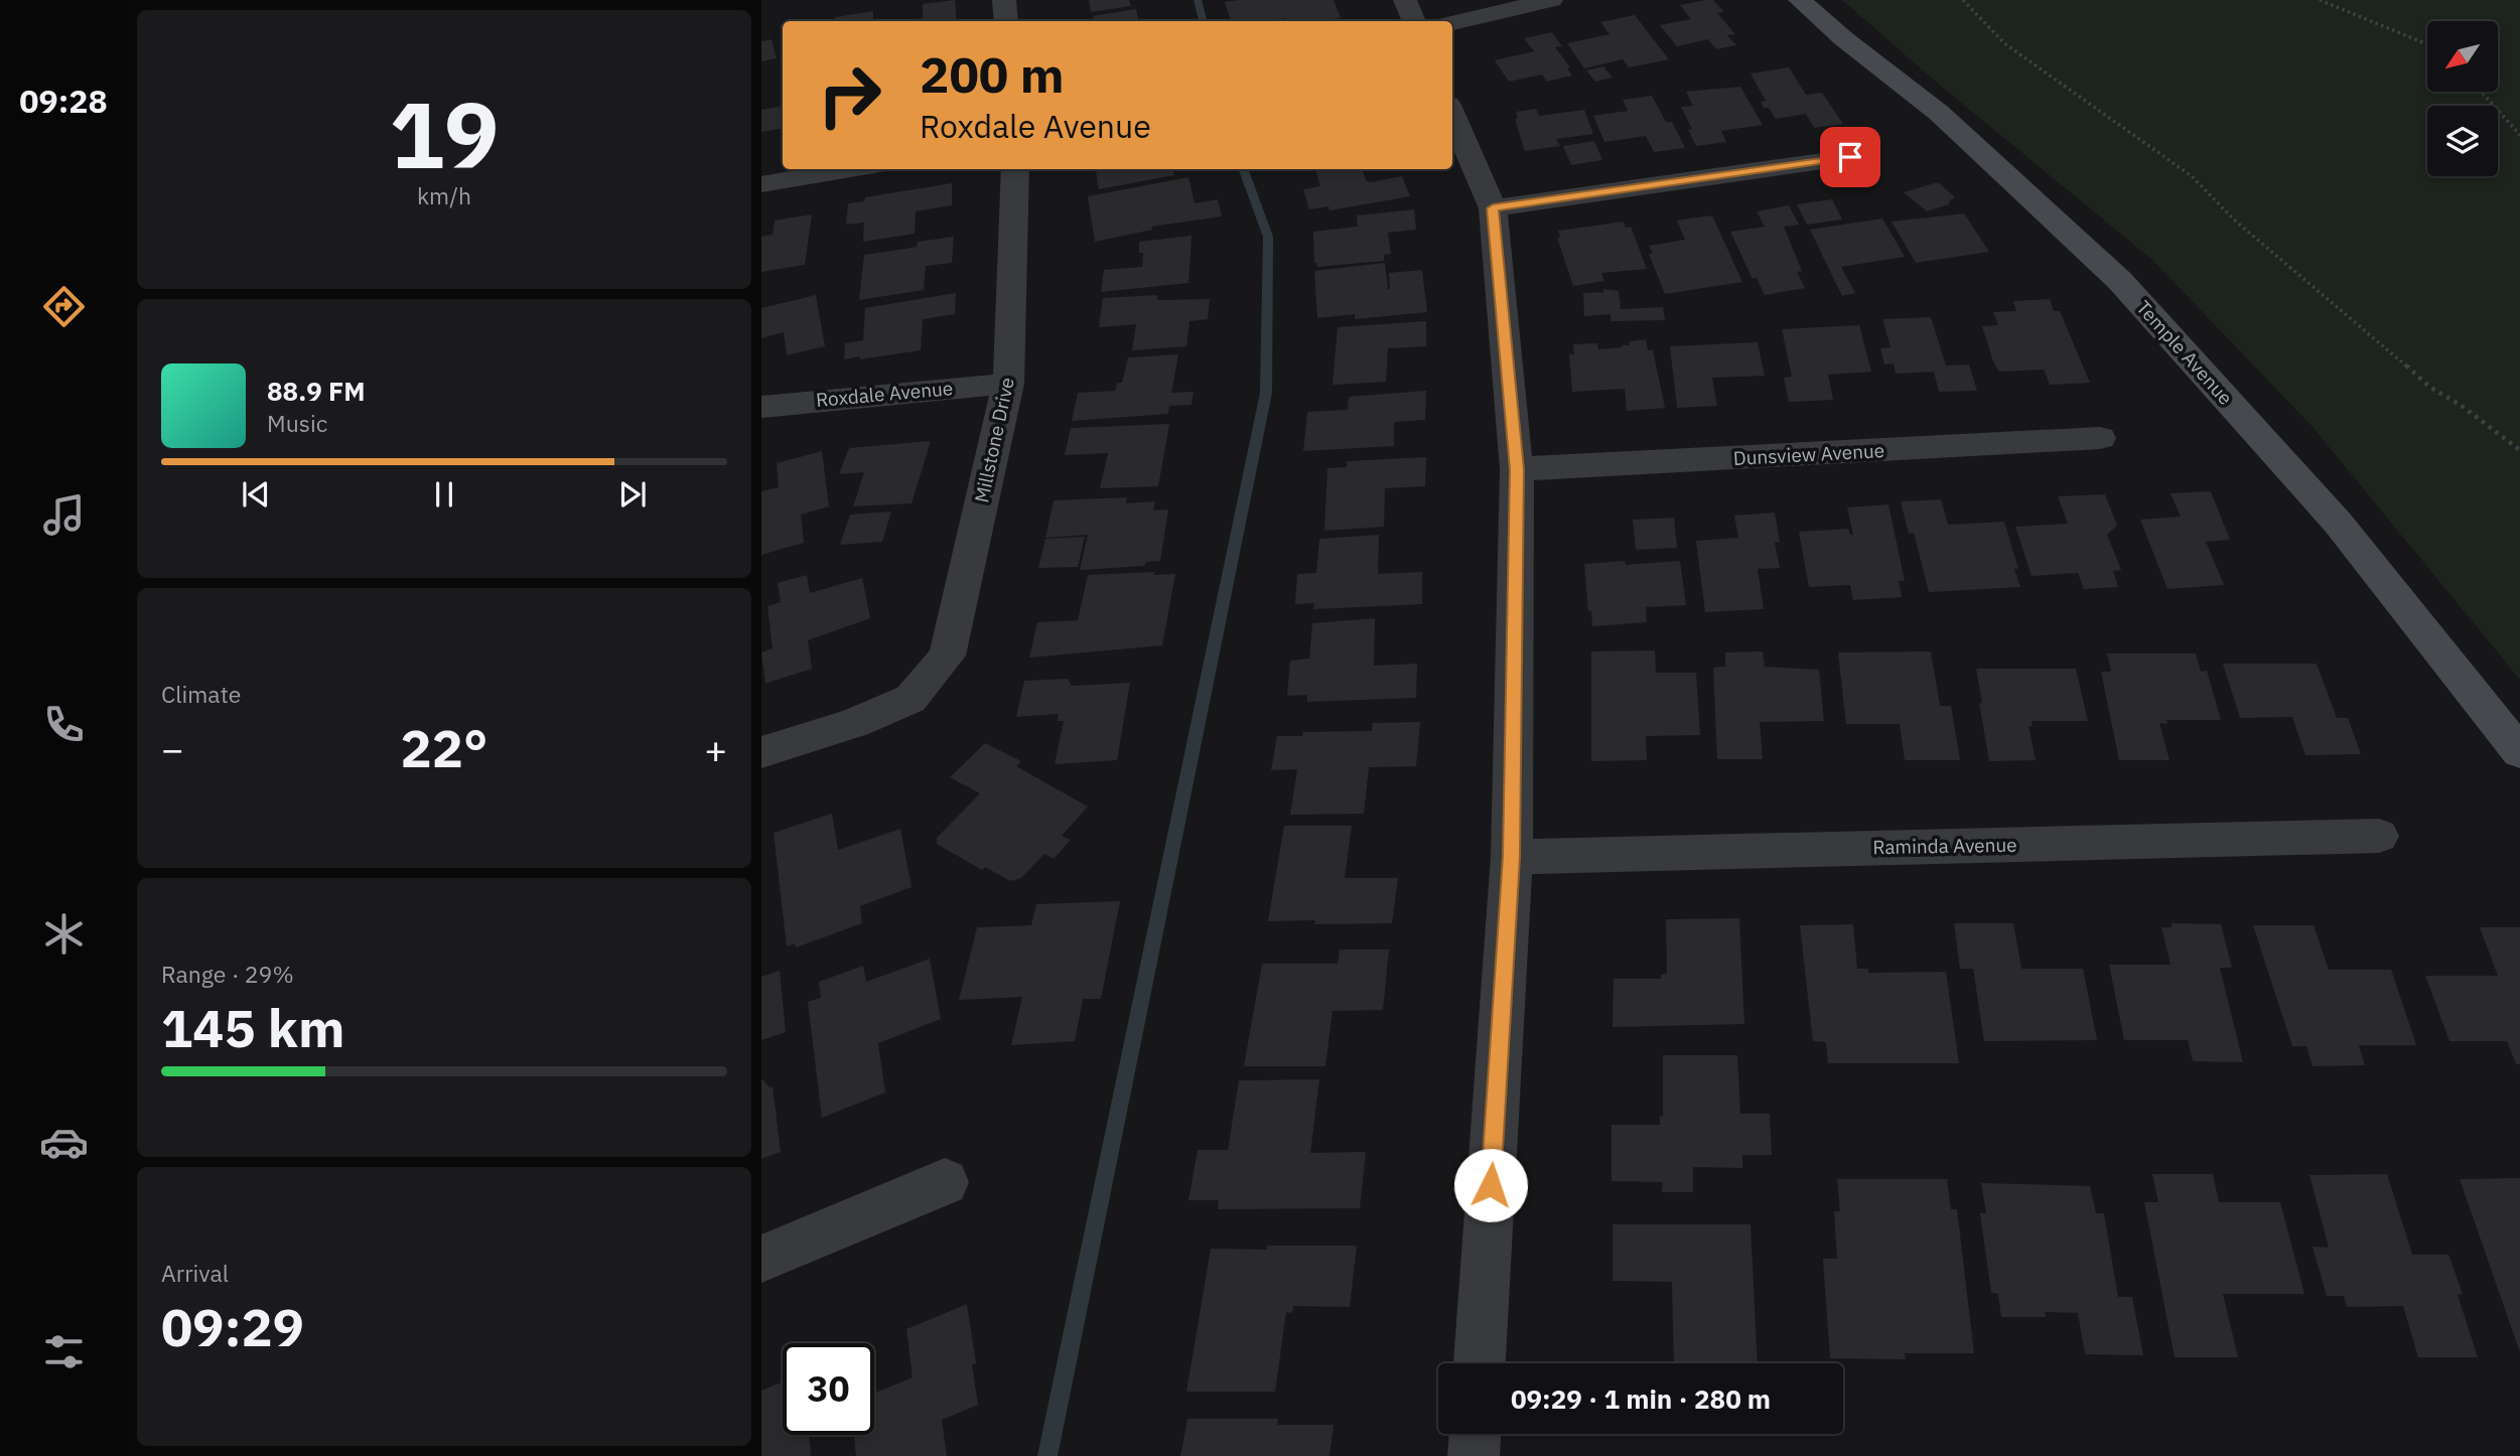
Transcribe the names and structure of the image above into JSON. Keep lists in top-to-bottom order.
{
  "streets": {
    "main road": ["Temple Avenue"],
    "street": [
      "Roxdale Avenue",
      "Millstone Drive",
      "Dunsview Avenue",
      "Raminda Avenue"
    ]
  },
  "crossings": [
    ["Roxdale Avenue", "Millstone Drive"]
  ],
  "north": "bottom left",
  "page": {
    "tabs": "09:28",
    "tile": [
      ["19", "km/h"],
      "Climate",
      ["Range · 29%", "145 km"],
      ["Arrival", "09:29"]
    ],
    "turn": ["200 m", "Roxdale Avenue"],
    "song": ["88.9 FM", "Music"],
    "heat": ["−", "22°", "+"],
    "limit": "30",
    "trip": "09:29 · 1 min · 280 m"
  }
}
